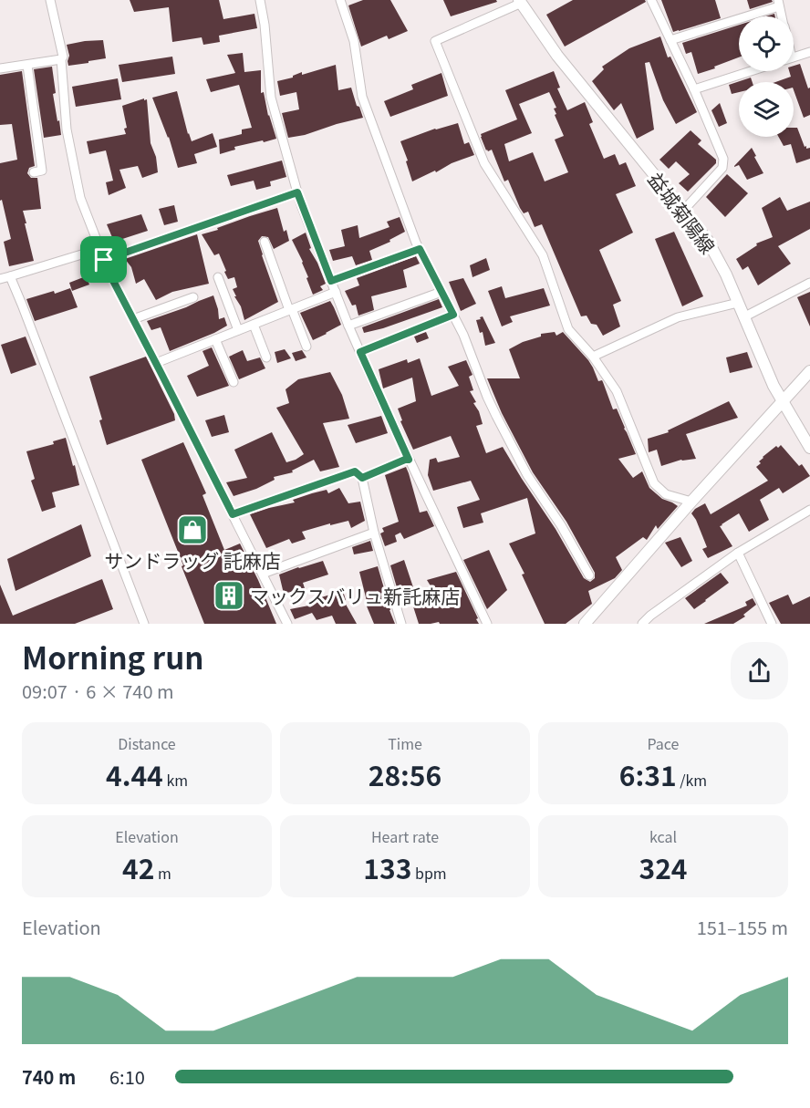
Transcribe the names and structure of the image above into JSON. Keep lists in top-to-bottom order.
{
  "streets": {
    "main road": ["益城菊陽線"]
  },
  "places": {
    "shop": ["サンドラッグ 託麻店"],
    "building": ["マックスバリュ新託麻店"]
  },
  "page": {
    "heading": ["Morning run", "09:07 · 6 × 740 m"],
    "stats": [
      ["Distance", "4.44 km"],
      ["Time", "28:56"],
      ["Pace", "6:31 /km"],
      ["Elevation", "42 m"],
      ["Heart rate", "133 bpm"],
      ["kcal", "324"]
    ],
    "chart": ["Elevation", "151–155 m"],
    "list": [
      {
        "name": "740 m",
        "note": "6:10"
      }
    ]
  }
}
